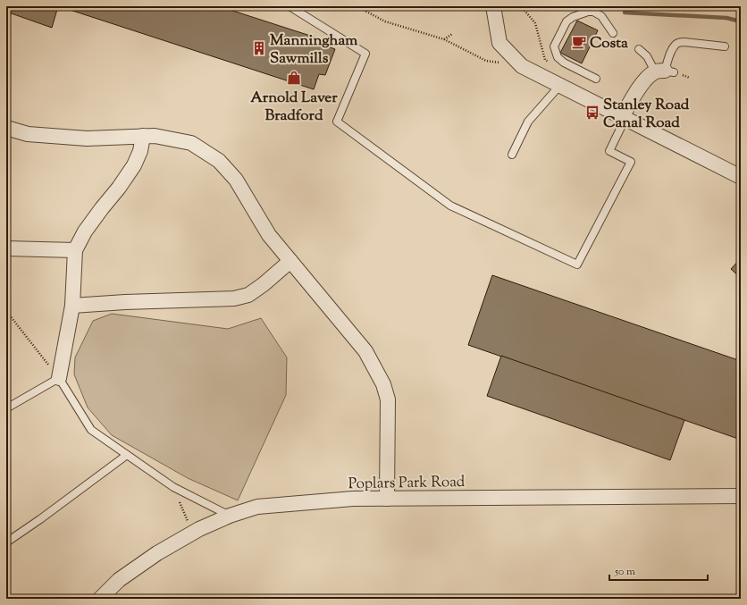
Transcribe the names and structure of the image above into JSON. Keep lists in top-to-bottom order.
{
  "streets": {
    "street": ["Poplars Park Road"]
  },
  "places": {
    "cafe": ["Costa"],
    "building": ["Manningham Sawmills"],
    "shop": ["Arnold Laver Bradford"],
    "bus stop": ["Stanley Road Canal Road"]
  },
  "scale_bar": "50 m"
}
